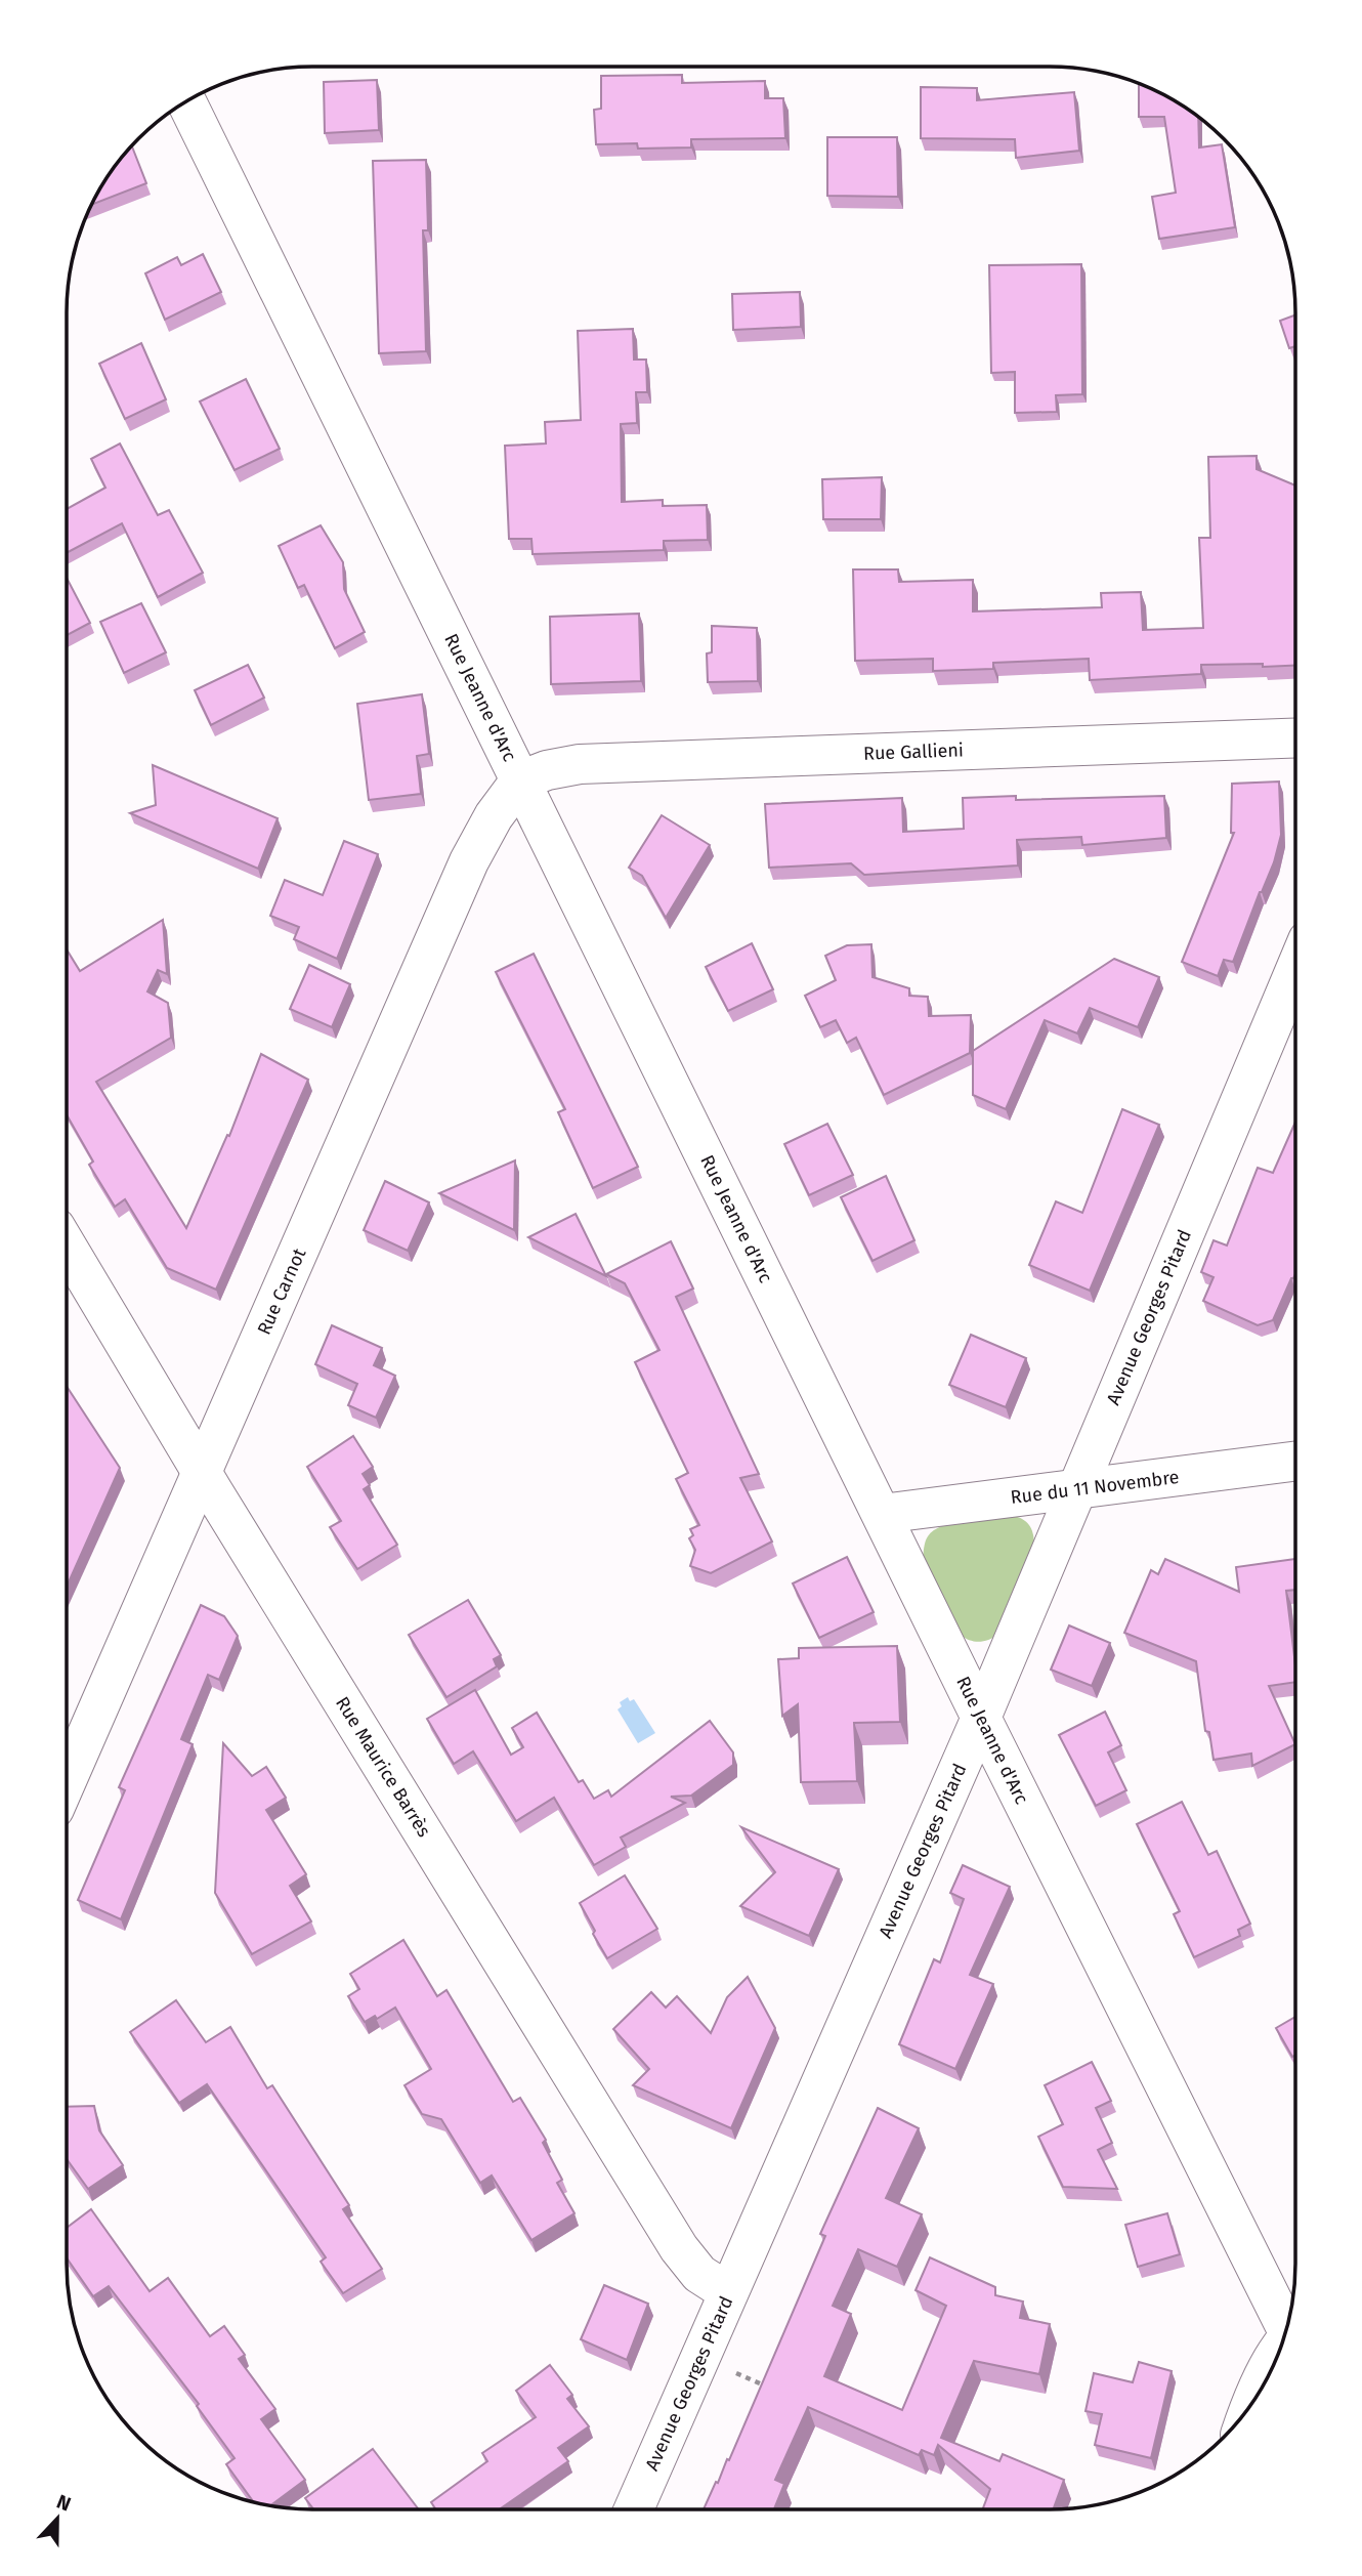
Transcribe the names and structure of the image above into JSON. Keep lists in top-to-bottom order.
{
  "streets": {
    "street": [
      "Rue Jeanne d'Arc",
      "Rue Gallieni",
      "Rue Carnot",
      "Avenue Georges Pitard",
      "Rue du 11 Novembre",
      "Rue Maurice Barrès"
    ]
  },
  "crossings": [
    ["Rue Jeanne d'Arc", "Rue Gallieni"],
    ["Rue Jeanne d'Arc", "Rue Carnot"],
    ["Rue Jeanne d'Arc", "Avenue Georges Pitard"],
    ["Rue Jeanne d'Arc", "Rue du 11 Novembre"],
    ["Rue Gallieni", "Rue Carnot"],
    ["Rue Carnot", "Rue Maurice Barrès"],
    ["Avenue Georges Pitard", "Rue du 11 Novembre"],
    ["Avenue Georges Pitard", "Rue Maurice Barrès"]
  ],
  "north": "top"
}
